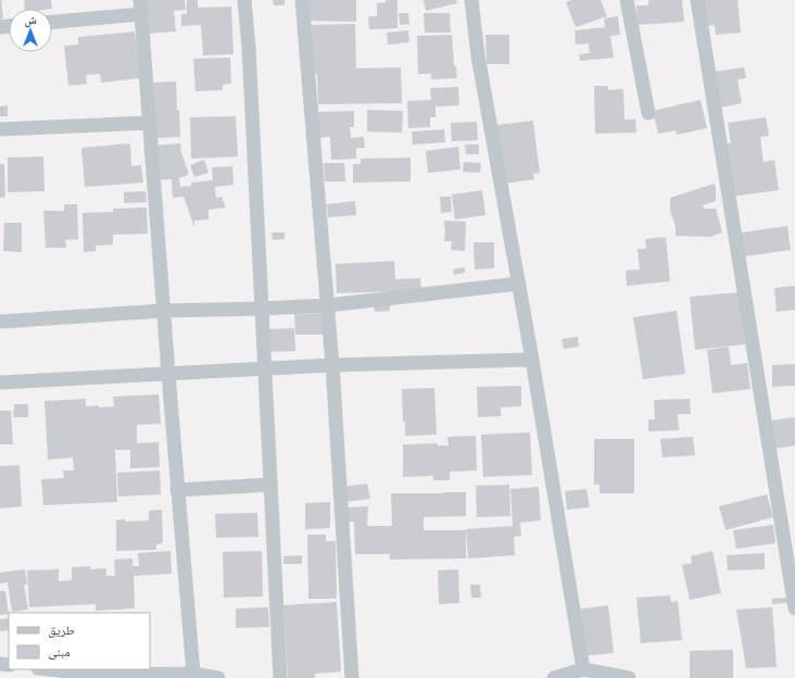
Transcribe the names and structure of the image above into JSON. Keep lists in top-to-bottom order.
{
  "legend": ["طريق", "مبنى"],
  "north": "top"
}
